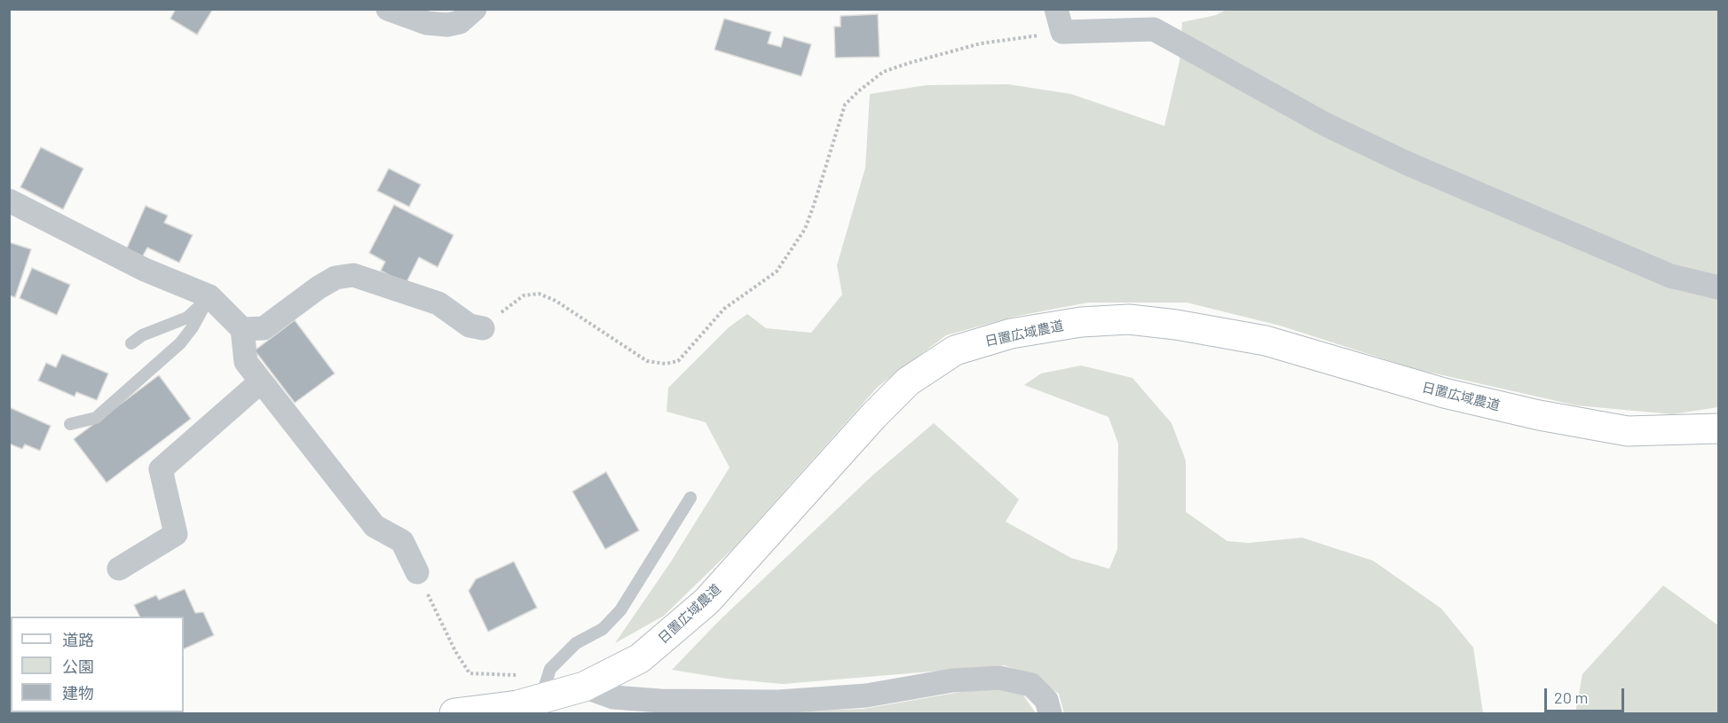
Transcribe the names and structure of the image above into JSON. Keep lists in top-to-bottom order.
{
  "streets": {
    "street": ["日置広域農道"]
  },
  "legend": ["道路", "公園", "建物"],
  "scale_bar": "20 m"
}
